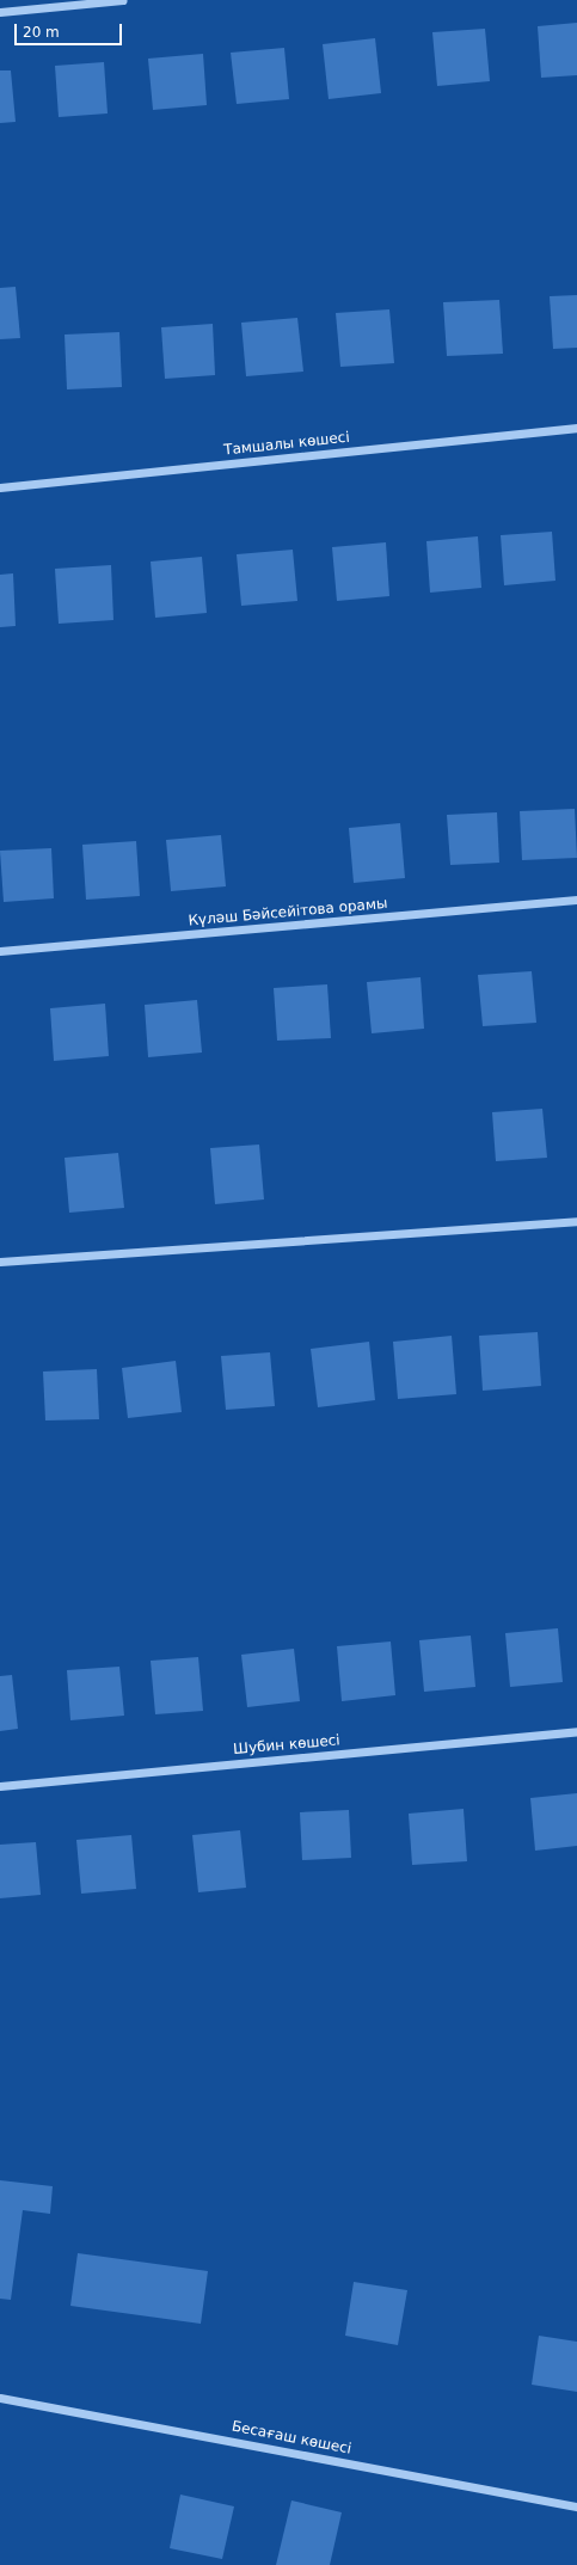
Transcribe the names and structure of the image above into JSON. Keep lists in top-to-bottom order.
{
  "streets": {
    "street": [
      "Тамшалы көшесі",
      "Күләш Бәйсейітова орамы",
      "Шубин көшесі",
      "Бесағаш көшесі"
    ]
  },
  "scale_bar": "20 m"
}
